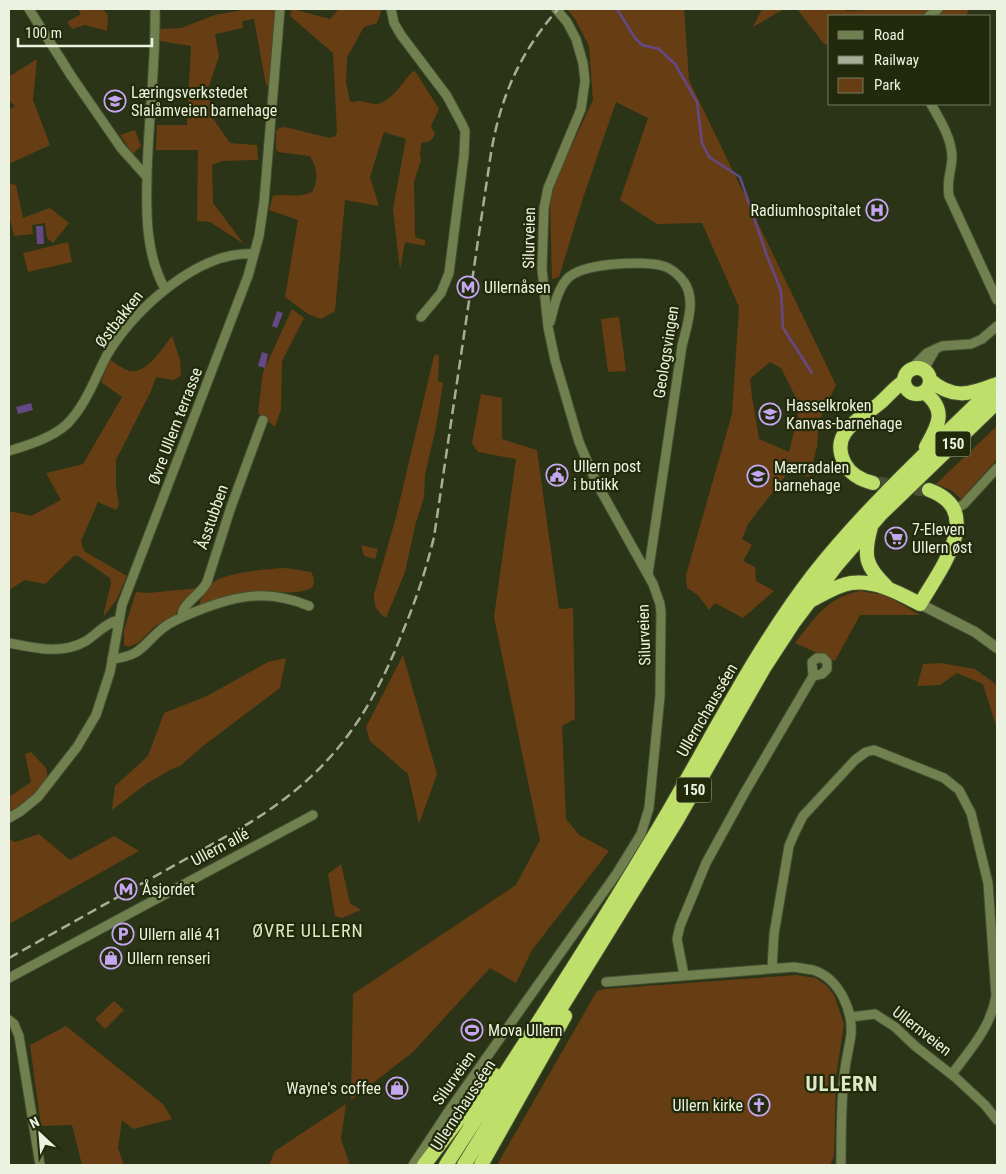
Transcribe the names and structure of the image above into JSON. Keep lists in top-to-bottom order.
{
  "streets": {
    "highway": ["150", "Ullernchausséen"],
    "street": [
      "Silurveien",
      "Østbakken",
      "Geologsvingen",
      "Øvre Ullern terrasse",
      "Åsstubben",
      "Ullern allé",
      "Ullernveien"
    ]
  },
  "crossings": [
    ["Silurveien", "Geologsvingen"],
    ["Østbakken", "Øvre Ullern terrasse"],
    ["Øvre Ullern terrasse", "Åsstubben"],
    ["150", "Ullernchausséen"]
  ],
  "districts": ["ØVRE ULLERN", "ULLERN"],
  "places": {
    "school or university": ["Læringsverkstedet Slalåmveien barnehage", "Hasselkroken Kanvas-barnehage", "Mærradalen barnehage"],
    "hospital": ["Radiumhospitalet"],
    "metro station": ["Ullernåsen", "Åsjordet"],
    "public building": ["Ullern post i butikk"],
    "supermarket": ["7-Eleven Ullern øst"],
    "parking": ["Ullern allé 41"],
    "shop": ["Ullern renseri", "Wayne's coffee"],
    "sports": ["Mova Ullern"],
    "church": ["Ullern kirke"]
  },
  "legend": ["Road", "Railway", "Park"],
  "scale_bar": "100 m",
  "north": "top left"
}
